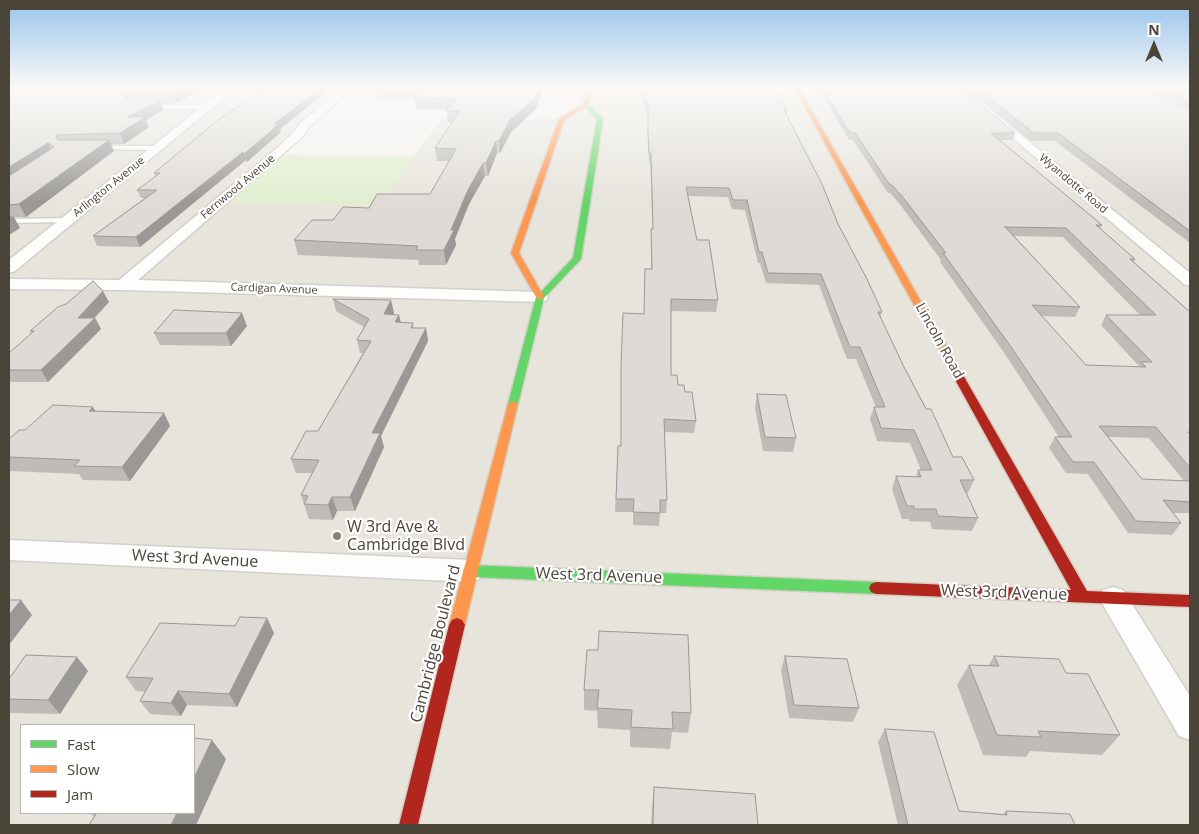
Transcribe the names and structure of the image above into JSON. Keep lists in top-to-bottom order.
{
  "streets": {
    "street": [
      "Wyandotte Road",
      "Arlington Avenue",
      "Fernwood Avenue",
      "Cardigan Avenue",
      "Lincoln Road",
      "West 3rd Avenue",
      "Cambridge Boulevard"
    ]
  },
  "crossings": [
    ["Fernwood Avenue", "Cardigan Avenue"],
    ["Cardigan Avenue", "Cambridge Boulevard"],
    ["Lincoln Road", "West 3rd Avenue"],
    ["West 3rd Avenue", "Cambridge Boulevard"]
  ],
  "places": ["W 3rd Ave & Cambridge Blvd"],
  "legend": ["Fast", "Slow", "Jam"],
  "north": "top"
}
